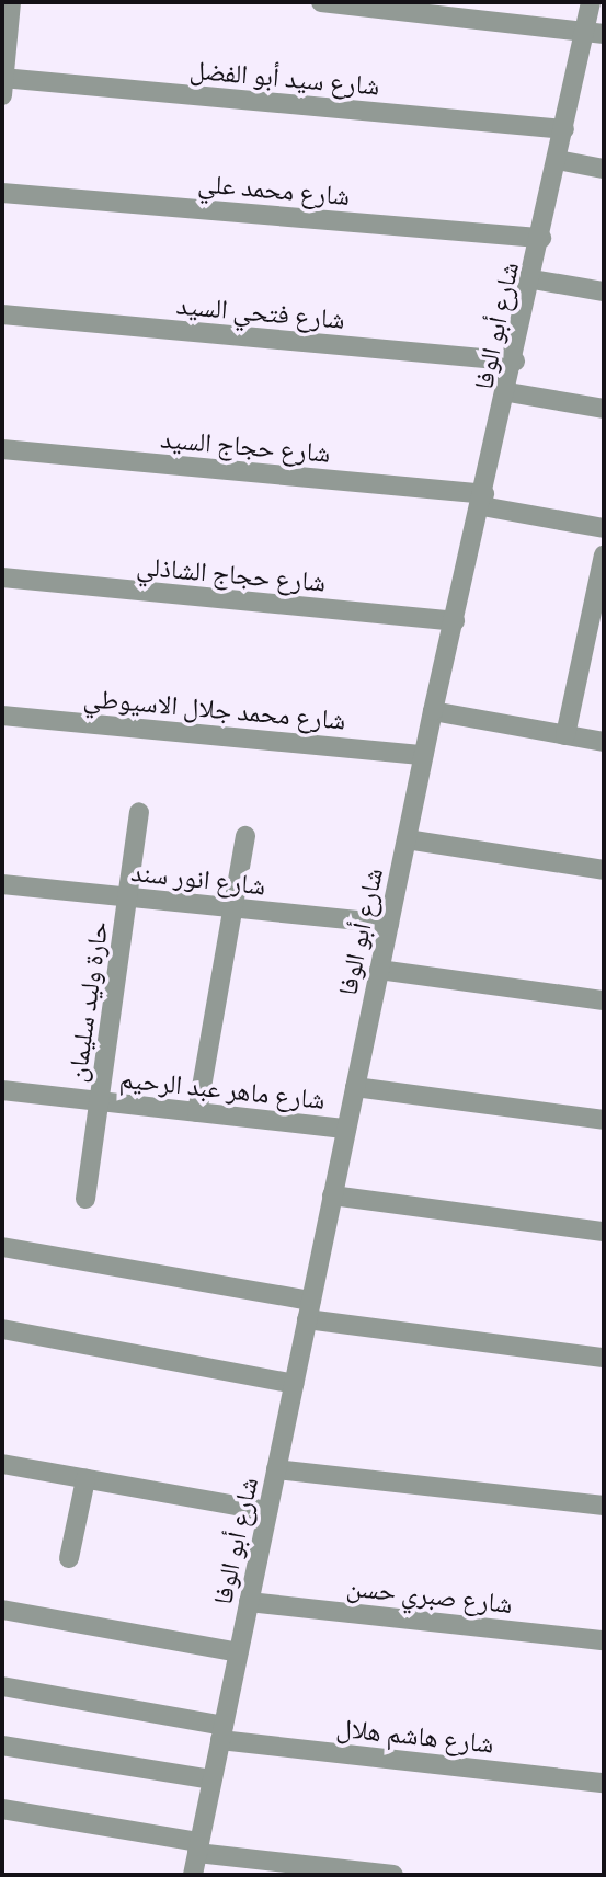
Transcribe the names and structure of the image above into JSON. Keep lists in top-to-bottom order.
{
  "streets": {
    "street": [
      "شارع سيد أبو الفضل",
      "شارع محمد علي",
      "شارع فتحي السيد",
      "شارع أبو الوفا",
      "شارع حجاج السيد",
      "شارع حجاج الشاذلي",
      "شارع محمد جلال الاسيوطي",
      "شارع انور سند",
      "حارة وليد سليمان",
      "شارع ماهر عبد الرحيم",
      "شارع صبري حسن",
      "شارع هاشم هلال"
    ]
  },
  "crossings": [
    ["شارع سيد أبو الفضل", "شارع أبو الوفا"],
    ["شارع محمد علي", "شارع أبو الوفا"],
    ["شارع فتحي السيد", "شارع أبو الوفا"],
    ["شارع أبو الوفا", "شارع حجاج السيد"],
    ["شارع أبو الوفا", "شارع حجاج الشاذلي"],
    ["شارع أبو الوفا", "شارع محمد جلال الاسيوطي"],
    ["شارع أبو الوفا", "شارع انور سند"],
    ["شارع أبو الوفا", "شارع ماهر عبد الرحيم"],
    ["شارع أبو الوفا", "شارع صبري حسن"],
    ["شارع أبو الوفا", "شارع هاشم هلال"],
    ["شارع انور سند", "حارة وليد سليمان"],
    ["حارة وليد سليمان", "شارع ماهر عبد الرحيم"]
  ]
}
